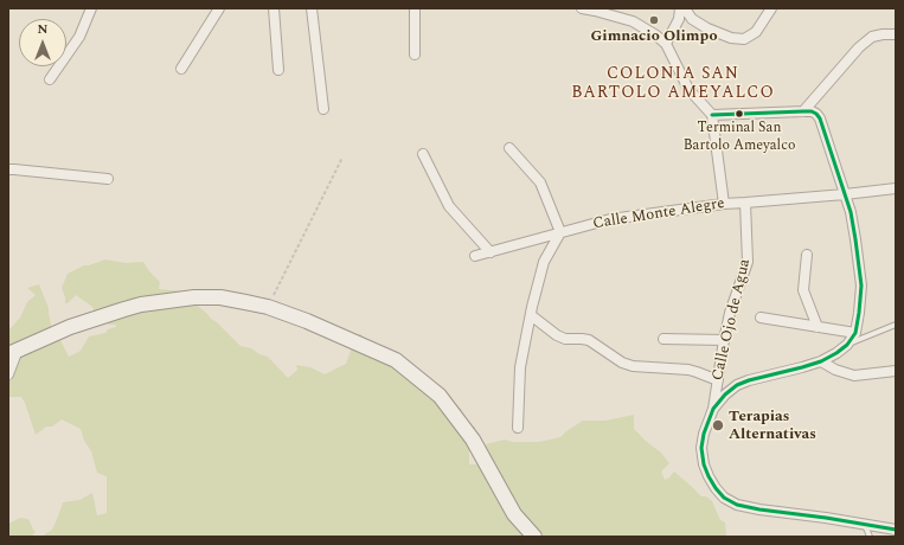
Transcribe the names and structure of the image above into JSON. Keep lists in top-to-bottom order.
{
  "streets": {
    "street": ["Calle Monte Alegre", "Calle Ojo de Agua"]
  },
  "crossings": [
    ["Calle Monte Alegre", "Calle Ojo de Agua"]
  ],
  "districts": ["COLONIA SAN BARTOLO AMEYALCO"],
  "places": ["Gimnacio Olimpo", "Terminal San Bartolo Ameyalco", "Terapias Alternativas"],
  "north": "top"
}
